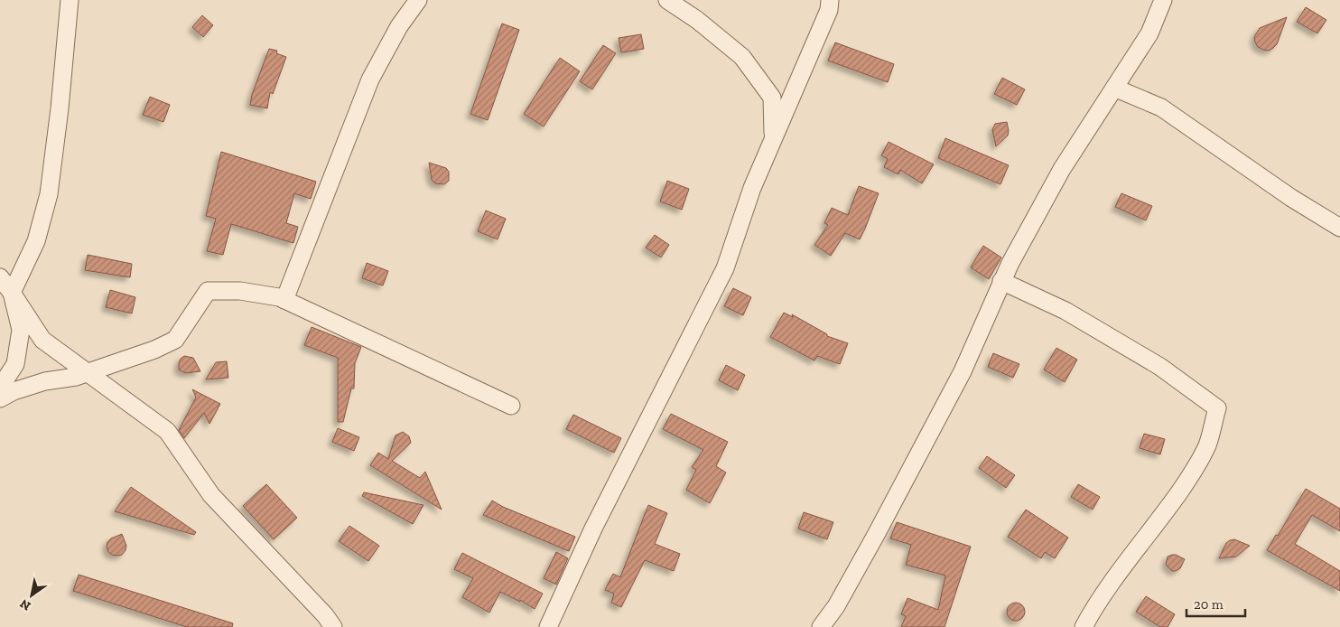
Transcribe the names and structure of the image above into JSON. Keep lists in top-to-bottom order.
{
  "scale_bar": "20 m",
  "north": "bottom left"
}
